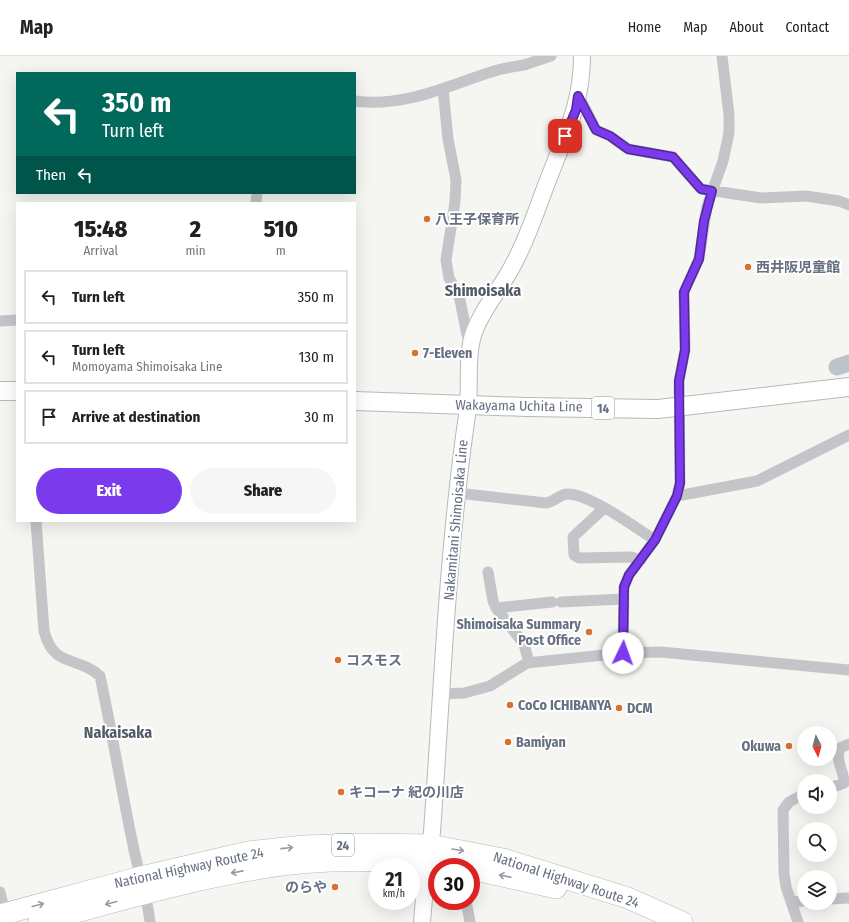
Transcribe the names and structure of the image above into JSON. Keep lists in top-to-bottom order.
{
  "streets": {
    "highway": ["24", "National Highway Route 24"],
    "main road": ["Wakayama Uchita Line", "14", "Nakamitani Shimoisaka Line"]
  },
  "crossings": [
    ["Wakayama Uchita Line", "Nakamitani Shimoisaka Line"],
    ["Nakamitani Shimoisaka Line", "National Highway Route 24"]
  ],
  "districts": ["Shimoisaka", "Nakaisaka"],
  "places": [
    "八王子保育所",
    "西井阪児童館",
    "7-Eleven",
    "Shimoisaka Summary Post Office",
    "コスモス",
    "CoCo ICHIBANYA",
    "DCM",
    "Bamiyan",
    "Okuwa",
    "キコーナ 紀の川店",
    "のらや"
  ],
  "north": "bottom",
  "page": {
    "header": "Map",
    "nav": [
      "Home",
      "Map",
      "About",
      "Contact"
    ],
    "turn": ["350 m", "Turn left"],
    "then": "Then",
    "eta": [
      "15:48",
      "Arrival",
      "2",
      "min",
      "510",
      "m"
    ],
    "list": [
      {
        "name": "Turn left",
        "value": "350 m"
      },
      {
        "name": "Turn left",
        "note": "Momoyama Shimoisaka Line",
        "value": "130 m"
      },
      {
        "name": "Arrive at destination",
        "value": "30 m"
      }
    ],
    "buttons": ["Exit", "Share"],
    "speed": "21 km/h",
    "limit": "30"
  }
}
